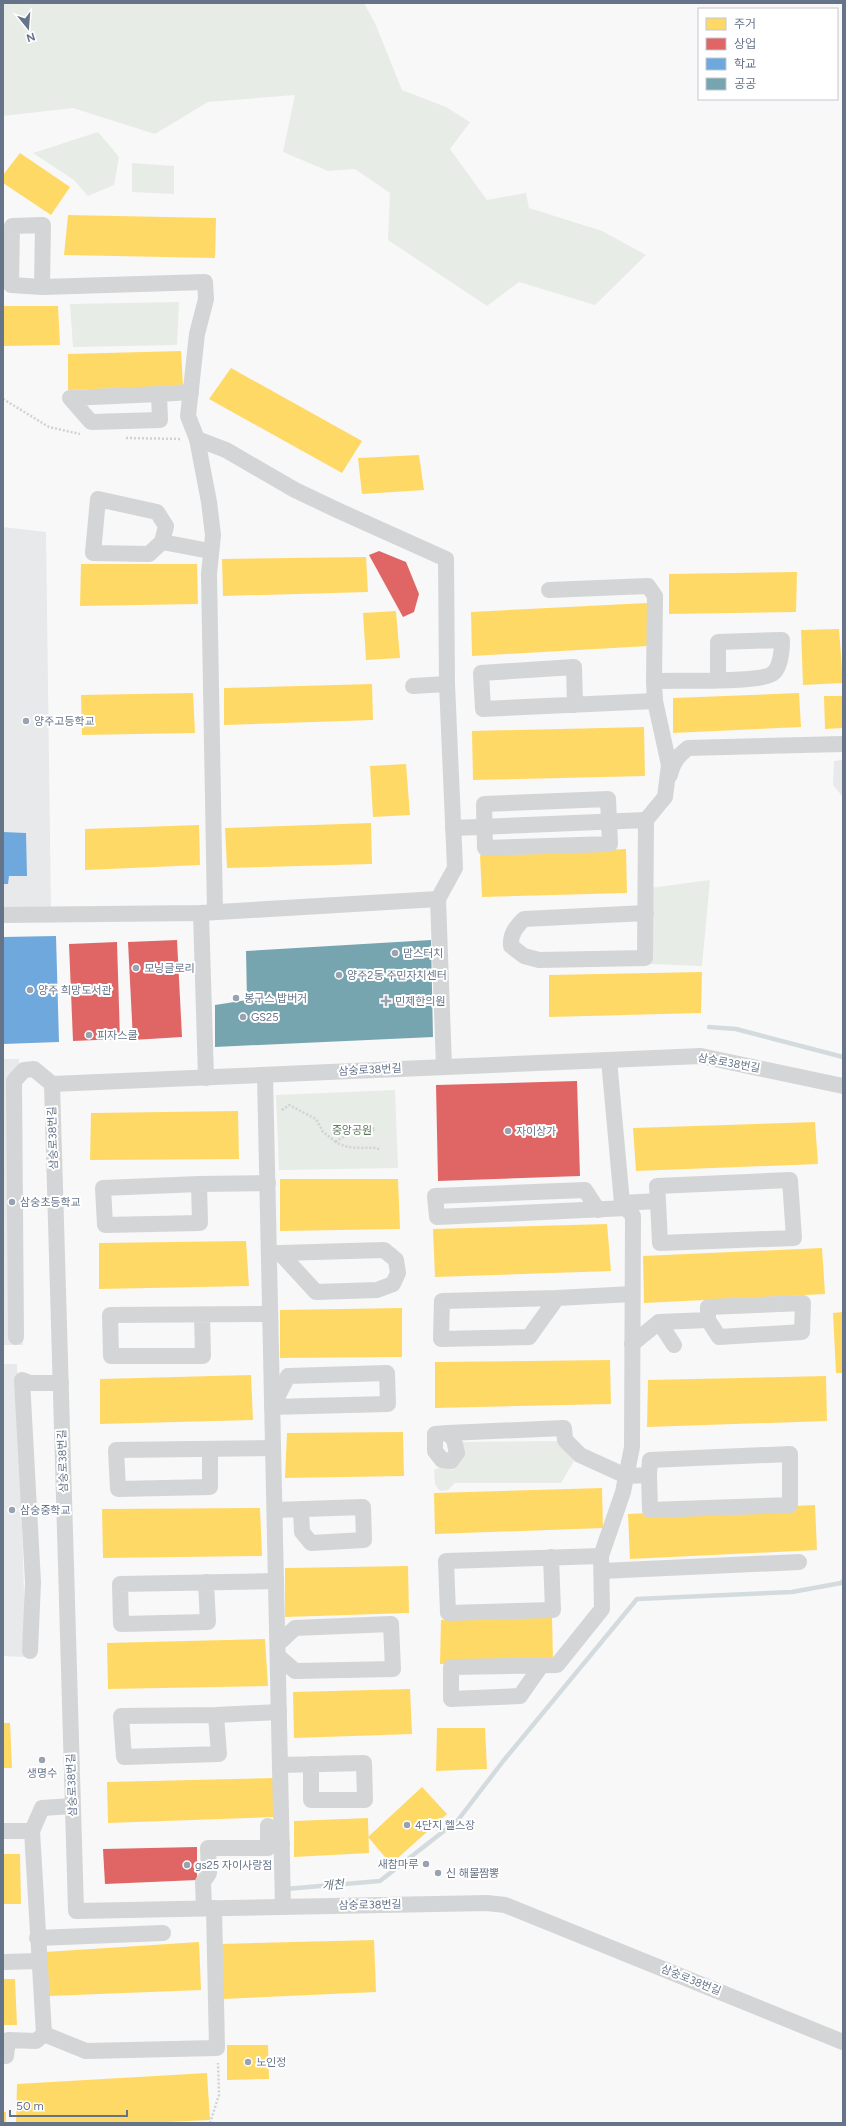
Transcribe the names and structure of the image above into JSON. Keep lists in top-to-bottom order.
{
  "streets": {
    "street": ["삼숭로38번길"]
  },
  "water": ["개천"],
  "parks": ["중앙공원"],
  "places": {
    "other": [
      "양주고등학교",
      "맘스터치",
      "모닝글로리",
      "양주2동 주민자치센터",
      "양주 희망도서관",
      "봉구스 밥버거",
      "GS25",
      "피자스쿨",
      "자이상가",
      "삼숭초등학교",
      "삼숭중학교",
      "생명수",
      "4단지 헬스장",
      "새참마루",
      "gs25 자이사랑점",
      "신 해물짬뽕",
      "노인정"
    ],
    "health": ["민제한의원"]
  },
  "legend": [
    "주거",
    "상업",
    "학교",
    "공공"
  ],
  "scale_bar": "50 m",
  "north": "bottom"
}
